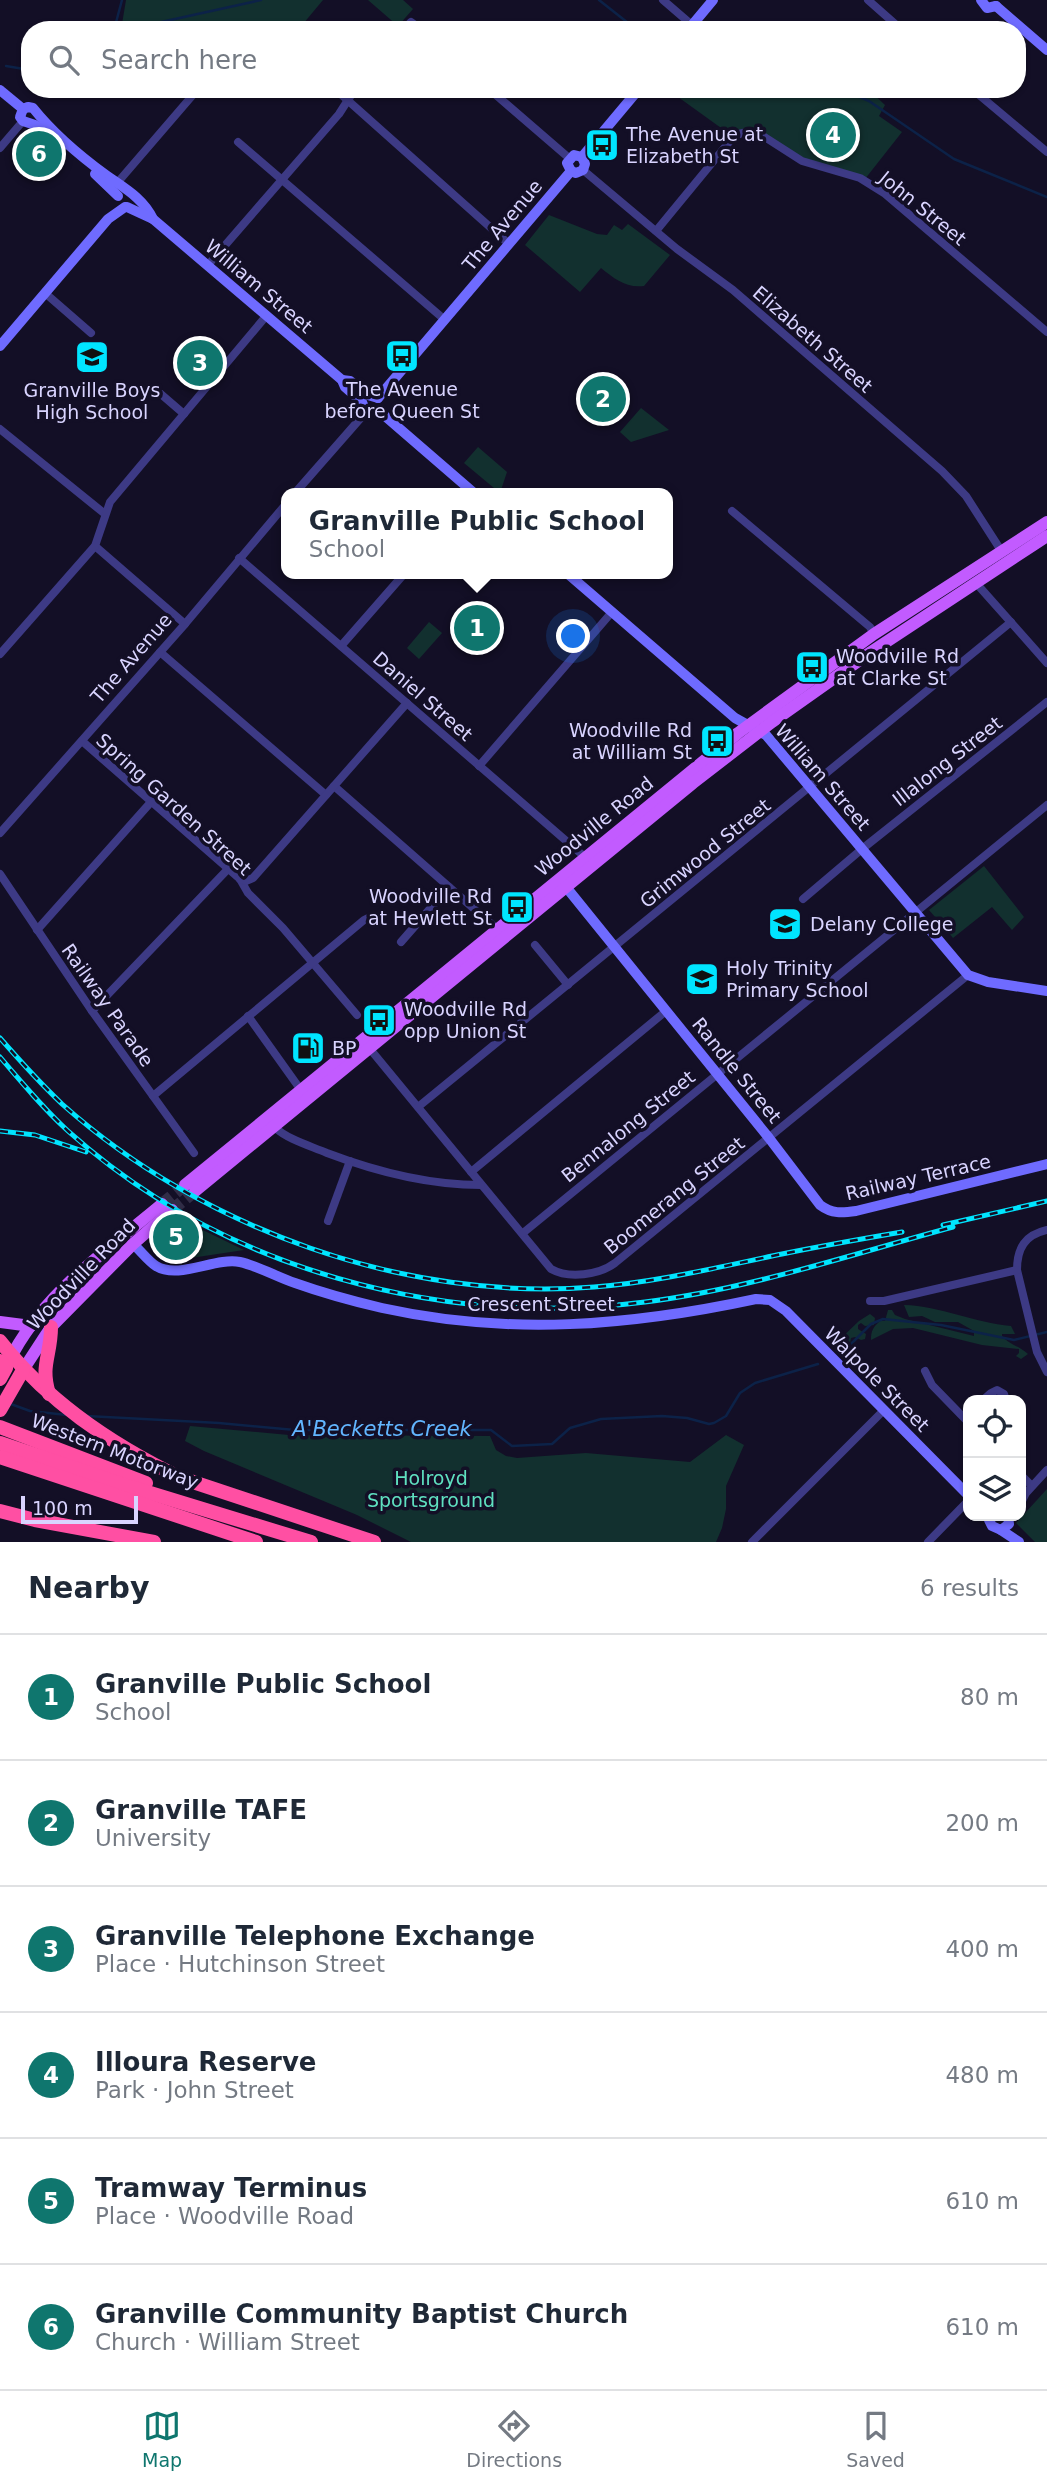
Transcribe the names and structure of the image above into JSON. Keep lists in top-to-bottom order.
{
  "streets": {
    "highway": ["Western Motorway"],
    "main road": ["Woodville Road"],
    "street": [
      "John Street",
      "The Avenue",
      "William Street",
      "Elizabeth Street",
      "Daniel Street",
      "Illalong Street",
      "Spring Garden Street",
      "Grimwood Street",
      "Railway Parade",
      "Randle Street",
      "Bennalong Street",
      "Railway Terrace",
      "Boomerang Street",
      "Crescent Street",
      "Walpole Street"
    ]
  },
  "crossings": [
    ["John Street", "Elizabeth Street"],
    ["The Avenue", "William Street"],
    ["The Avenue", "Elizabeth Street"],
    ["The Avenue", "Daniel Street"],
    ["The Avenue", "Spring Garden Street"],
    ["William Street", "Illalong Street"],
    ["William Street", "Woodville Road"],
    ["William Street", "Grimwood Street"],
    ["William Street", "Bennalong Street"],
    ["William Street", "Boomerang Street"],
    ["Elizabeth Street", "Woodville Road"],
    ["Daniel Street", "Woodville Road"],
    ["Woodville Road", "Randle Street"],
    ["Woodville Road", "Crescent Street"],
    ["Grimwood Street", "Randle Street"],
    ["Randle Street", "Bennalong Street"],
    ["Randle Street", "Railway Terrace"],
    ["Randle Street", "Boomerang Street"],
    ["Bennalong Street", "Boomerang Street"],
    ["Crescent Street", "Walpole Street"]
  ],
  "water": ["A'Becketts Creek"],
  "parks": ["Holroyd Sportsground"],
  "places": {
    "bus stop": [
      "The Avenue at Elizabeth St",
      "The Avenue before Queen St",
      "Woodville Rd at Clarke St",
      "Woodville Rd at William St",
      "Woodville Rd at Hewlett St",
      "Woodville Rd opp Union St"
    ],
    "school or university": ["Granville Boys High School", "Delany College", "Holy Trinity Primary School"],
    "fuel station": ["BP"]
  },
  "scale_bar": "100 m",
  "page": {
    "search": "Search here",
    "pins": [
      "4",
      "6",
      "3",
      "2",
      "1",
      "5"
    ],
    "popup": ["Granville Public School", "School"],
    "scale": "100 m",
    "heading": ["Nearby", "6 results"],
    "list": [
      {
        "mark": "1",
        "name": "Granville Public School",
        "note": "School",
        "value": "80 m"
      },
      {
        "mark": "2",
        "name": "Granville TAFE",
        "note": "University",
        "value": "200 m"
      },
      {
        "mark": "3",
        "name": "Granville Telephone Exchange",
        "note": "Place · Hutchinson Street",
        "value": "400 m"
      },
      {
        "mark": "4",
        "name": "Illoura Reserve",
        "note": "Park · John Street",
        "value": "480 m"
      },
      {
        "mark": "5",
        "name": "Tramway Terminus",
        "note": "Place · Woodville Road",
        "value": "610 m"
      },
      {
        "mark": "6",
        "name": "Granville Community Baptist Church",
        "note": "Church · William Street",
        "value": "610 m"
      }
    ],
    "nav": ["Map", "Directions", "Saved"]
  }
}
